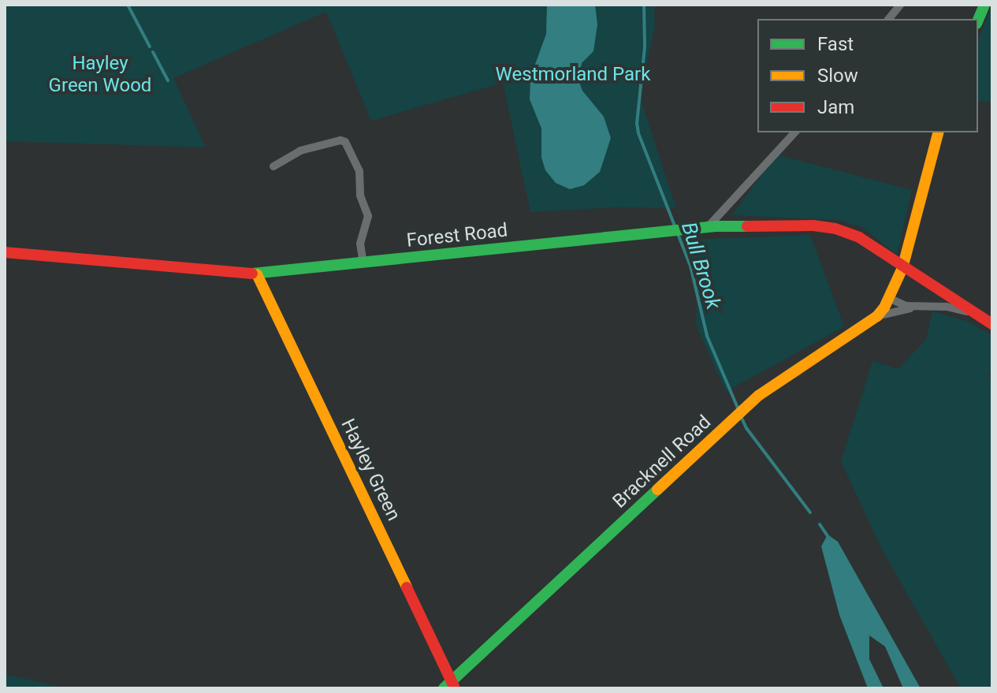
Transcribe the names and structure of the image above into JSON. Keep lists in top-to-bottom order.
{
  "streets": {
    "main road": ["Forest Road", "Bracknell Road", "Hayley Green"]
  },
  "crossings": [
    ["Forest Road", "Bracknell Road"],
    ["Forest Road", "Hayley Green"],
    ["Bracknell Road", "Hayley Green"]
  ],
  "water": ["Bull Brook"],
  "parks": ["Hayley Green Wood", "Westmorland Park"],
  "legend": ["Fast", "Slow", "Jam"]
}
